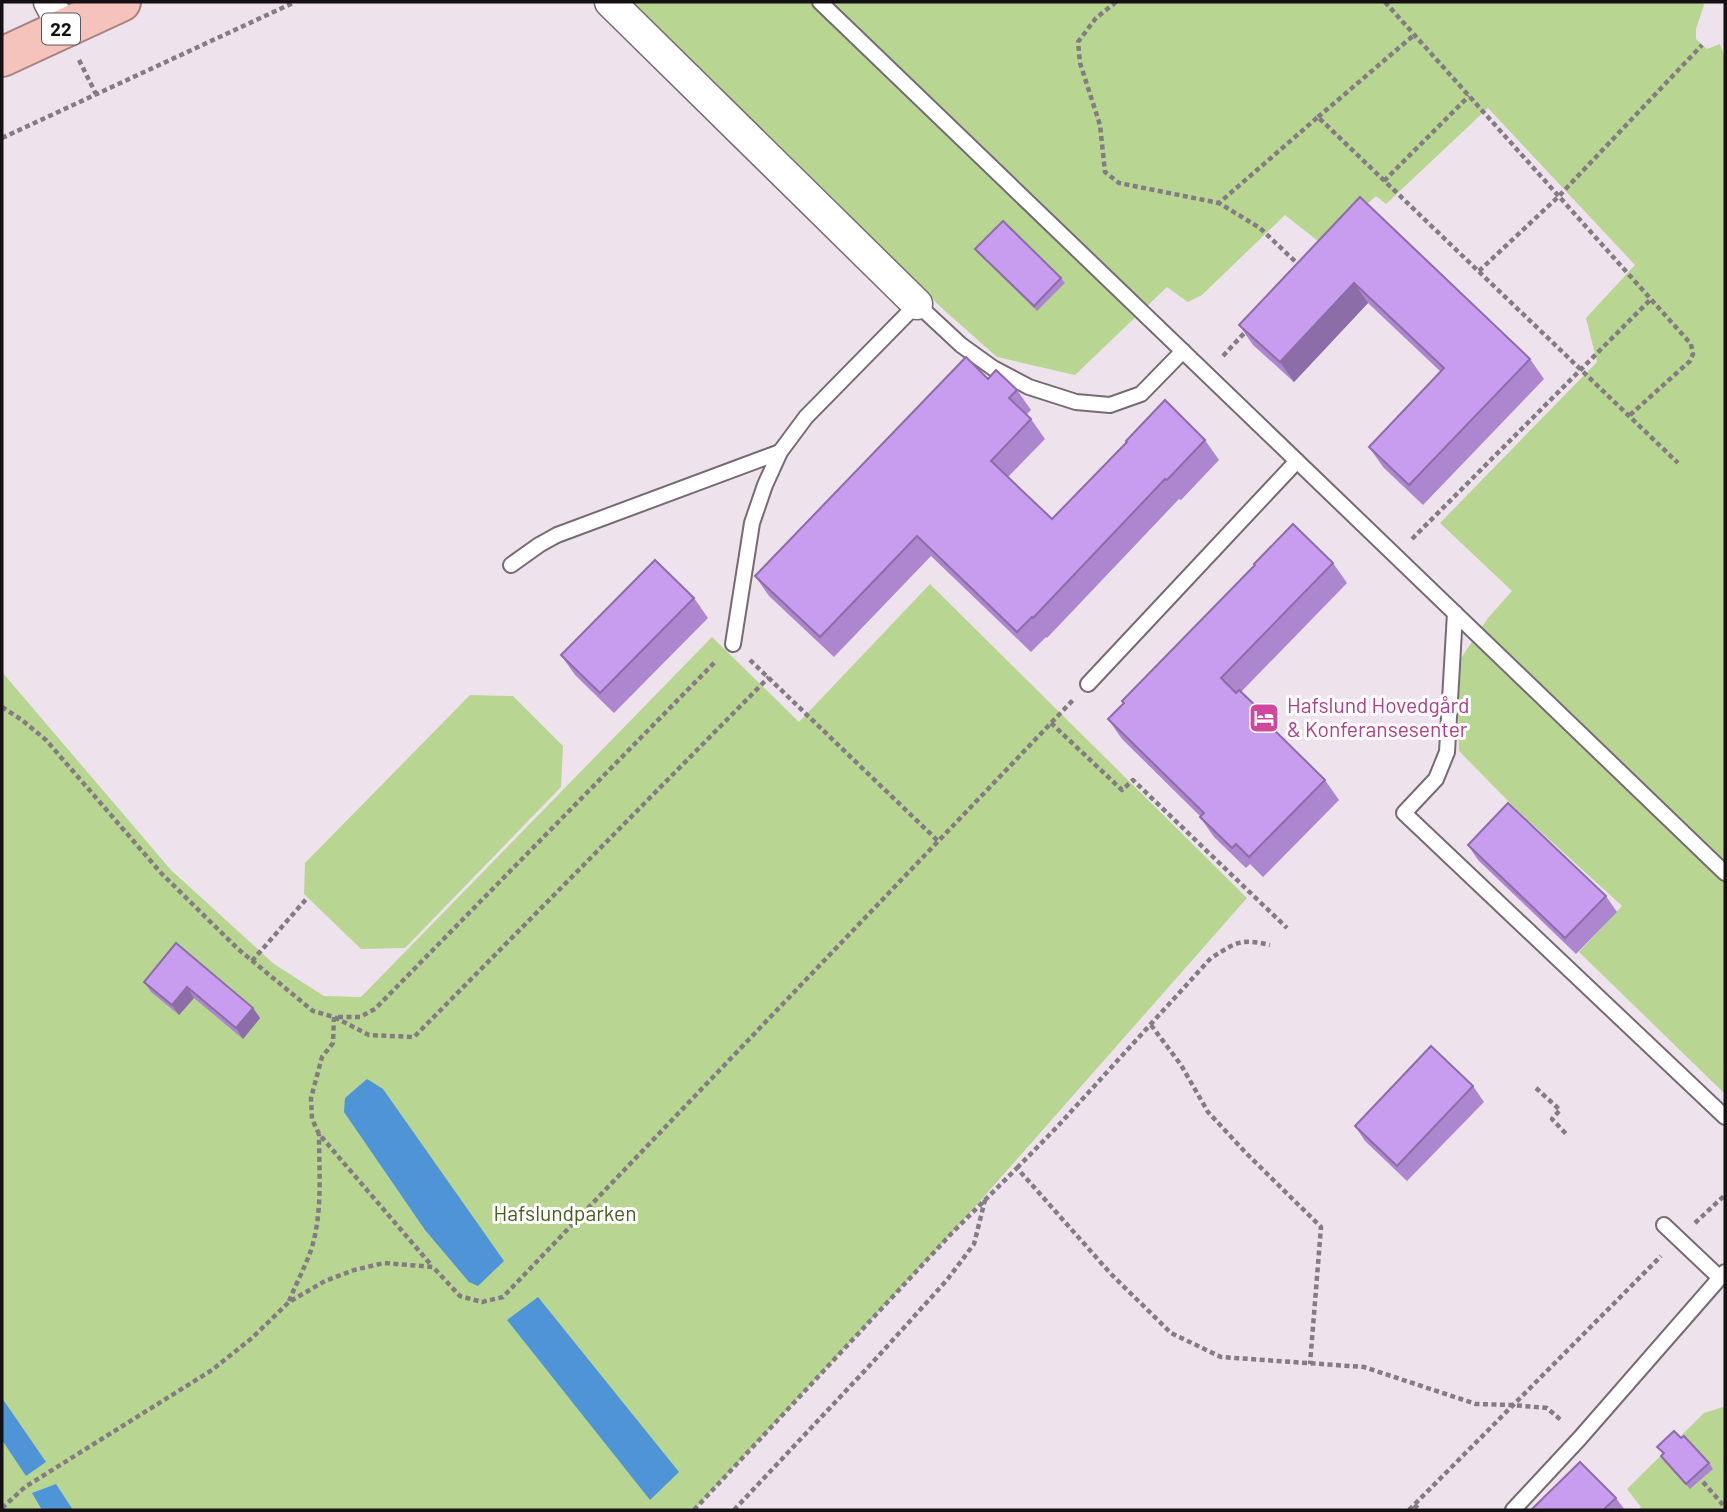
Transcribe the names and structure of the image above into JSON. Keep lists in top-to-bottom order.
{
  "streets": {
    "highway": ["22"]
  },
  "parks": ["Hafslundparken"],
  "places": {
    "hotel": ["Hafslund Hovedgård & Konferansesenter"]
  }
}
